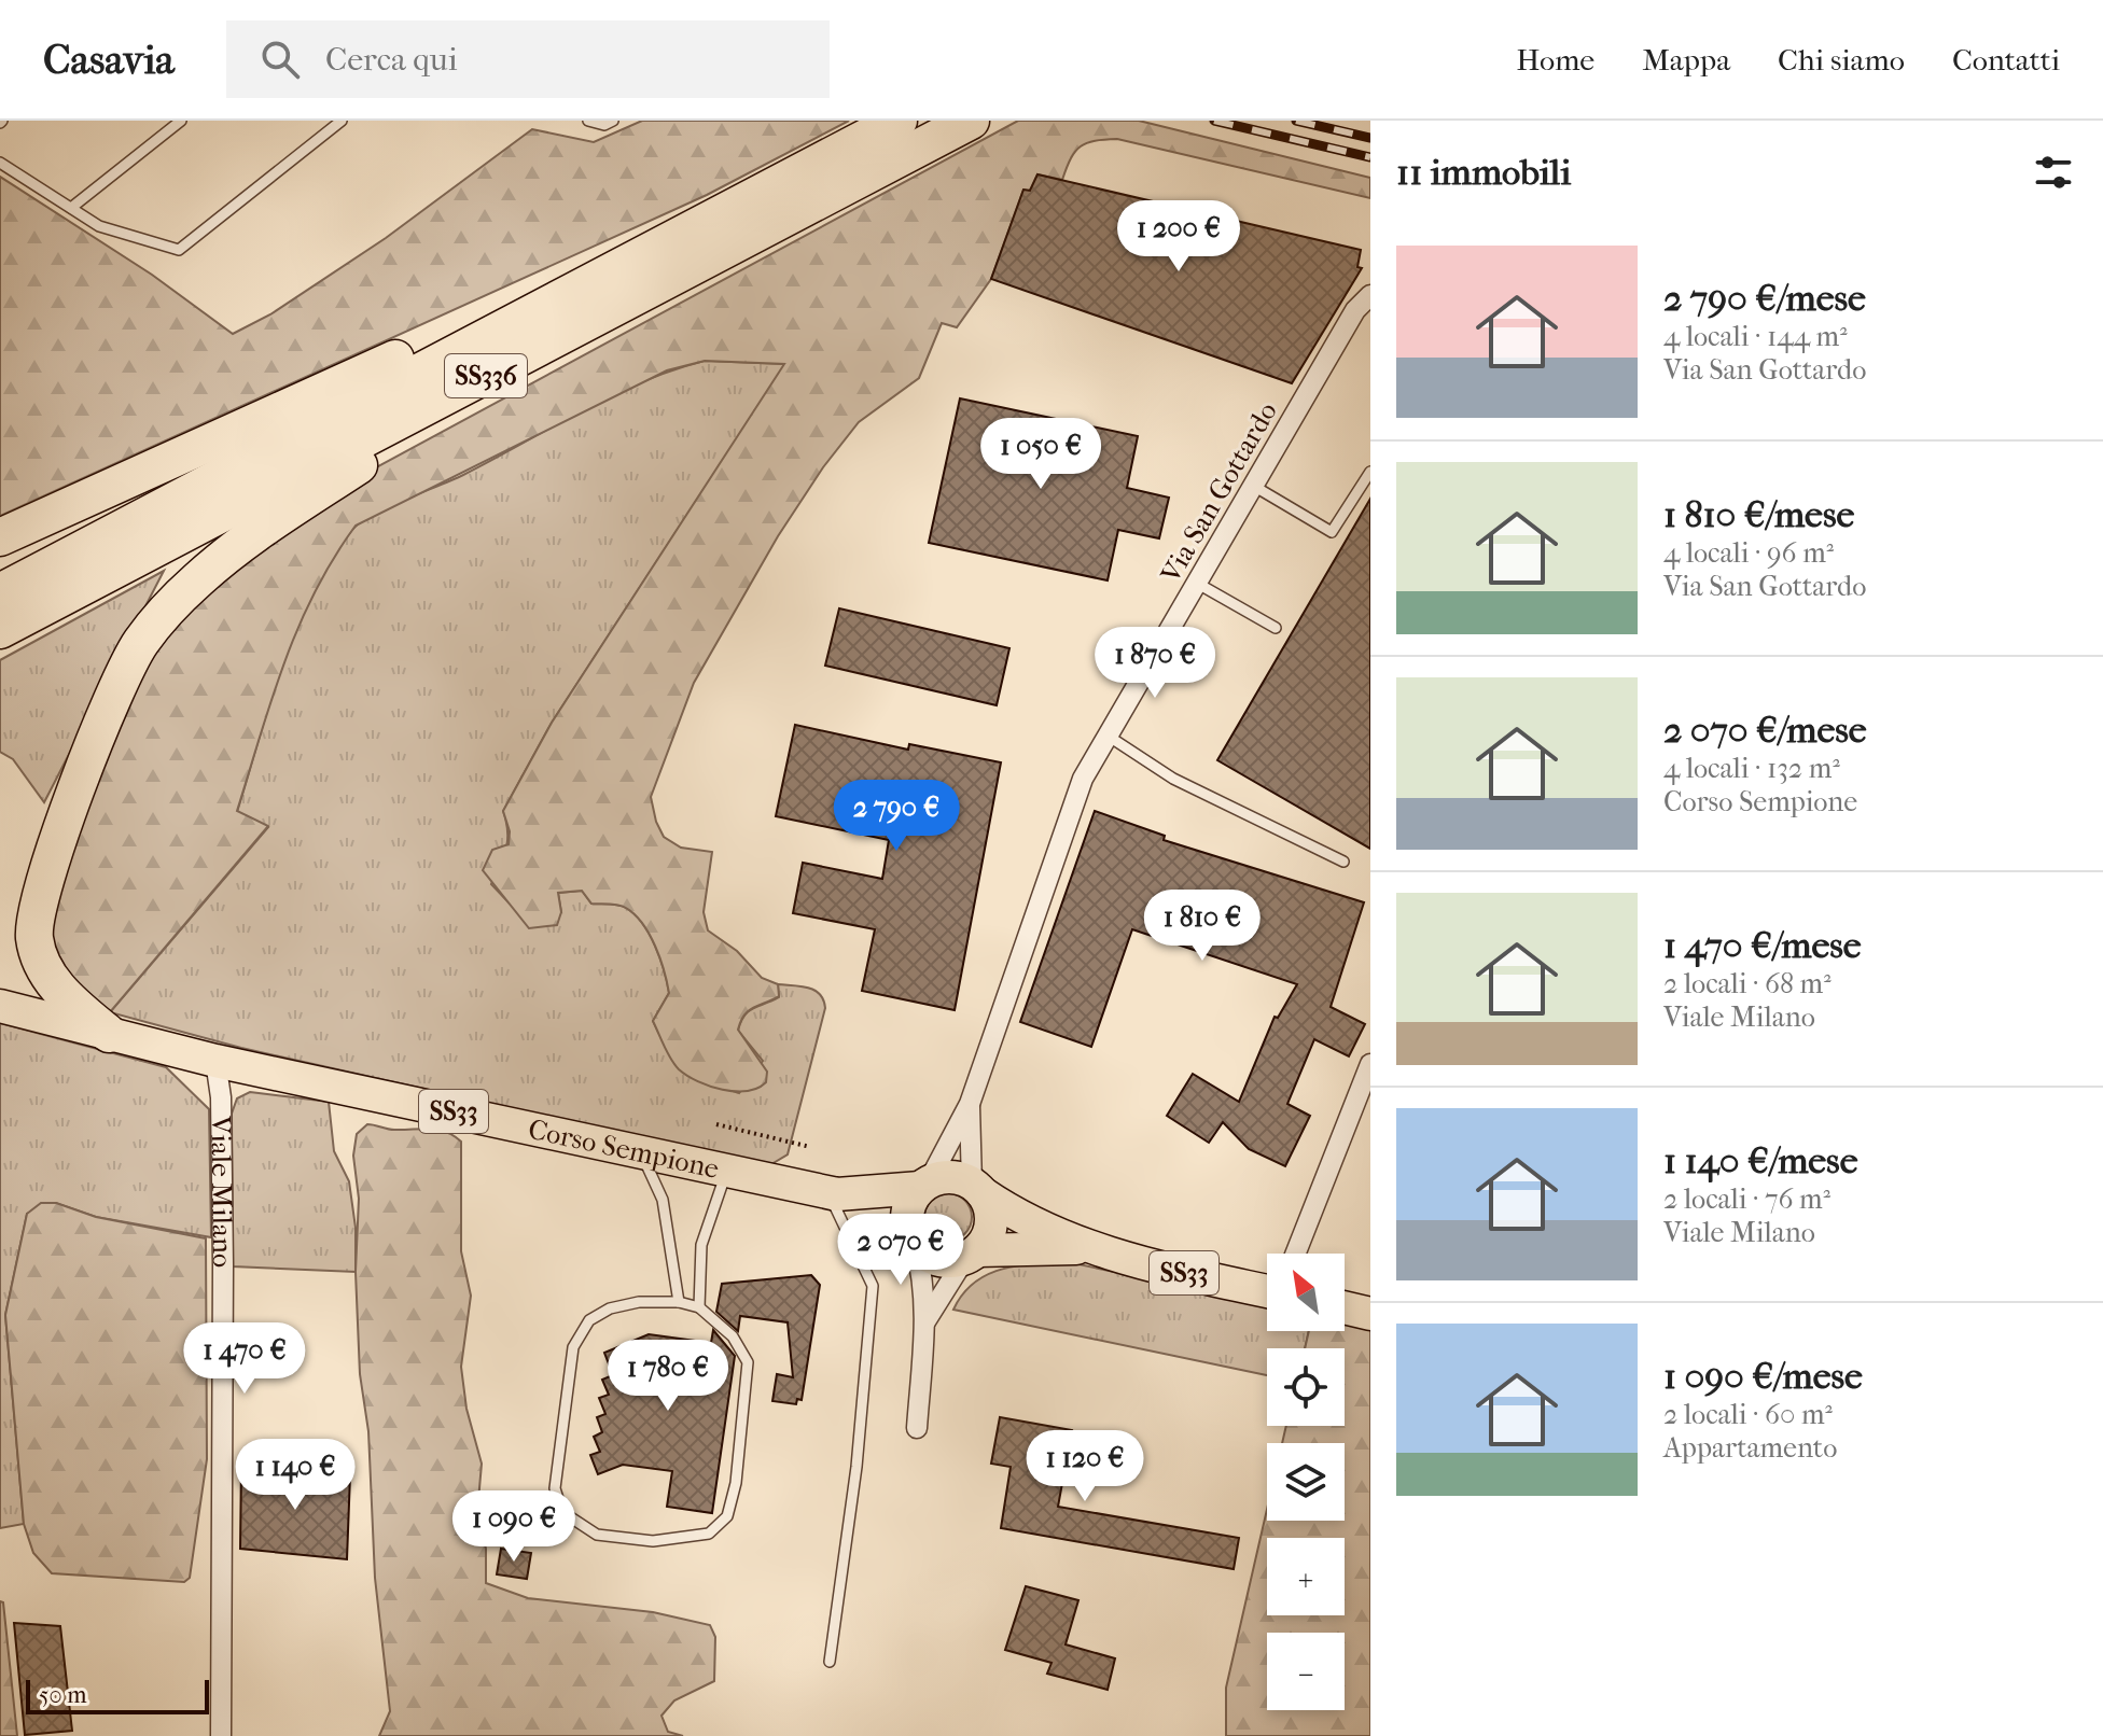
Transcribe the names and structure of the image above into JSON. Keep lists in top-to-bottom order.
{
  "streets": {
    "highway": ["SS336"],
    "main road": ["SS33", "Corso Sempione"],
    "street": ["Via San Gottardo", "Viale Milano"]
  },
  "crossings": [
    ["Via San Gottardo", "SS33"],
    ["Via San Gottardo", "Corso Sempione"],
    ["SS33", "Corso Sempione"],
    ["Corso Sempione", "Viale Milano"]
  ],
  "scale_bar": "50 m",
  "north": "top left",
  "page": {
    "header": "Casavia",
    "search": "Cerca qui",
    "nav": [
      "Home",
      "Mappa",
      "Chi siamo",
      "Contatti"
    ],
    "heading": "11 immobili",
    "price": [
      "1 200 €",
      "1 050 €",
      "1 870 €",
      "2 790 €",
      "1 810 €",
      "2 070 €",
      "1 470 €",
      "1 780 €",
      "1 120 €",
      "1 140 €",
      "1 090 €"
    ],
    "list": [
      {
        "name": "2 790 €/mese",
        "note": "4 locali · 144 m² · Via San Gottardo"
      },
      {
        "name": "1 810 €/mese",
        "note": "4 locali · 96 m² · Via San Gottardo"
      },
      {
        "name": "2 070 €/mese",
        "note": "4 locali · 132 m² · Corso Sempione"
      },
      {
        "name": "1 470 €/mese",
        "note": "2 locali · 68 m² · Viale Milano"
      },
      {
        "name": "1 140 €/mese",
        "note": "2 locali · 76 m² · Viale Milano"
      },
      {
        "name": "1 090 €/mese",
        "note": "2 locali · 60 m² · Appartamento"
      }
    ],
    "map_buttons": ["+", "−"],
    "scale": "50 m"
  }
}
